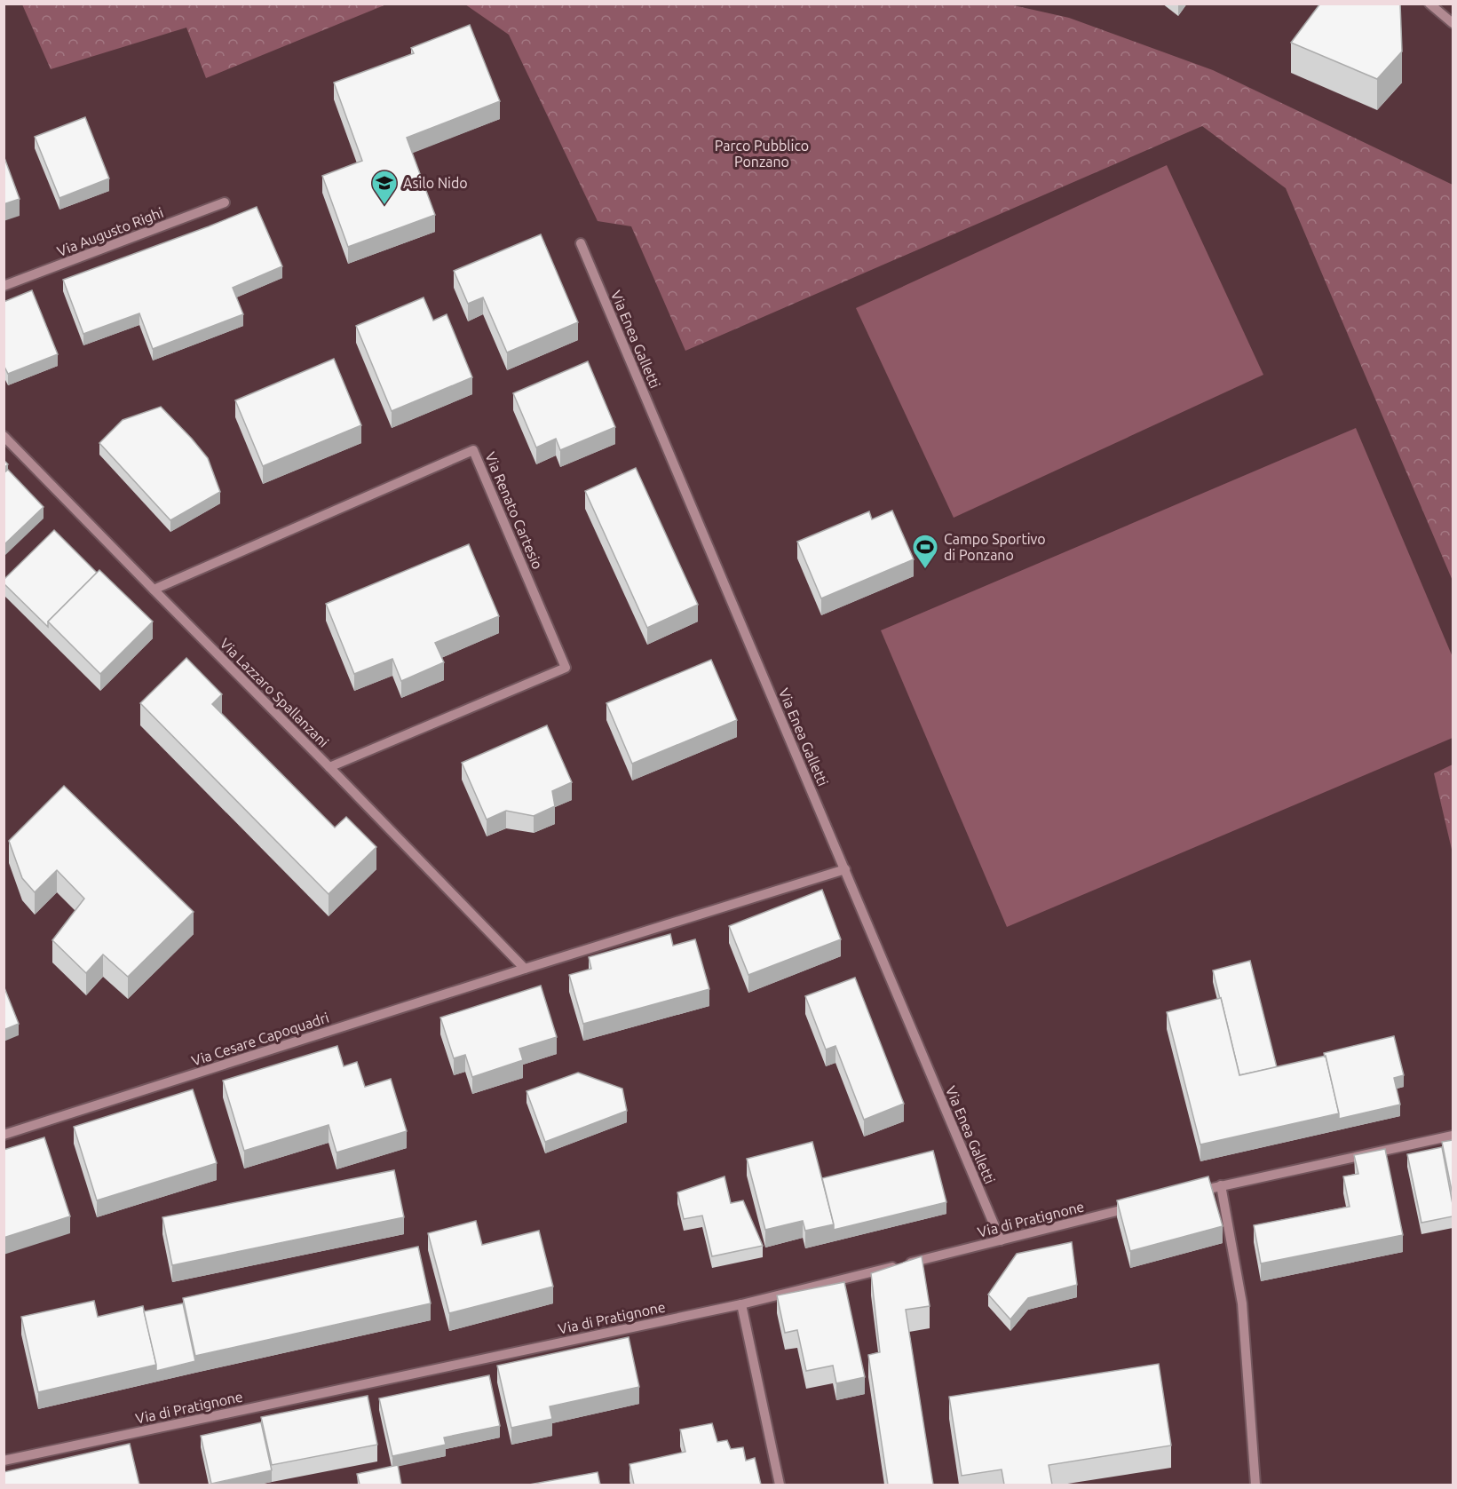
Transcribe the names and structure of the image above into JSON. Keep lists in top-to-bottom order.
{
  "streets": {
    "street": [
      "Via Augusto Righi",
      "Via Enea Galletti",
      "Via Renato Cartesio",
      "Via Lazzaro Spallanzani",
      "Via Cesare Capoquadri",
      "Via di Pratignone"
    ]
  },
  "crossings": [
    ["Via Enea Galletti", "Via Cesare Capoquadri"],
    ["Via Enea Galletti", "Via di Pratignone"],
    ["Via Renato Cartesio", "Via Lazzaro Spallanzani"],
    ["Via Lazzaro Spallanzani", "Via Cesare Capoquadri"]
  ],
  "parks": ["Parco Pubblico Ponzano"],
  "places": {
    "school or university": ["Asilo Nido"],
    "sports": ["Campo Sportivo di Ponzano"]
  }
}
